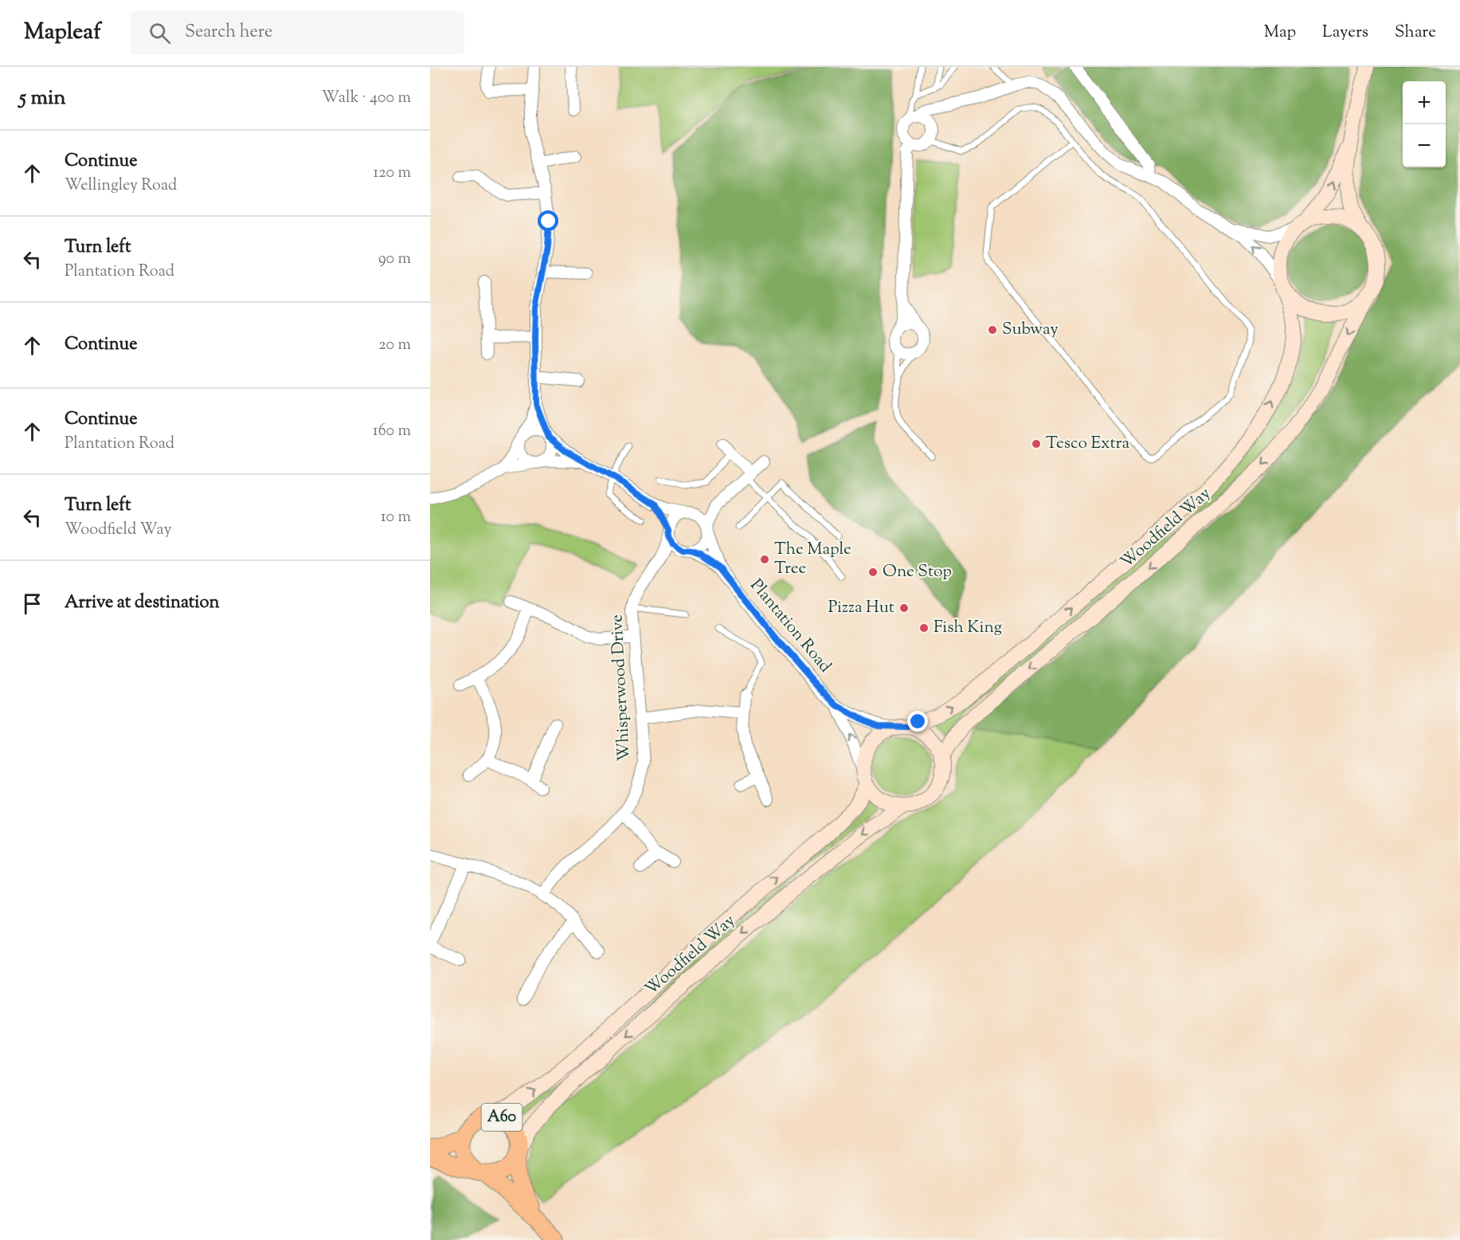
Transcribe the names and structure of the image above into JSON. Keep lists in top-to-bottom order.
{
  "streets": {
    "main road": ["A60"],
    "street": ["Woodfield Way", "Plantation Road", "Whisperwood Drive"]
  },
  "crossings": [
    ["Woodfield Way", "Plantation Road"],
    ["Woodfield Way", "A60"],
    ["Plantation Road", "Whisperwood Drive"]
  ],
  "places": [
    "Subway",
    "Tesco Extra",
    "The Maple Tree",
    "One Stop",
    "Pizza Hut",
    "Fish King"
  ],
  "page": {
    "header": "Mapleaf",
    "search": "Search here",
    "nav": ["Map", "Layers", "Share"],
    "heading": ["5 min", "Walk · 400 m"],
    "map_buttons": ["+", "−"],
    "list": [
      ["Continue", "Wellingley Road", "120 m"],
      ["Turn left", "Plantation Road", "90 m"],
      ["Continue", "20 m"],
      ["Continue", "Plantation Road", "160 m"],
      ["Turn left", "Woodfield Way", "10 m"],
      "Arrive at destination"
    ]
  }
}
